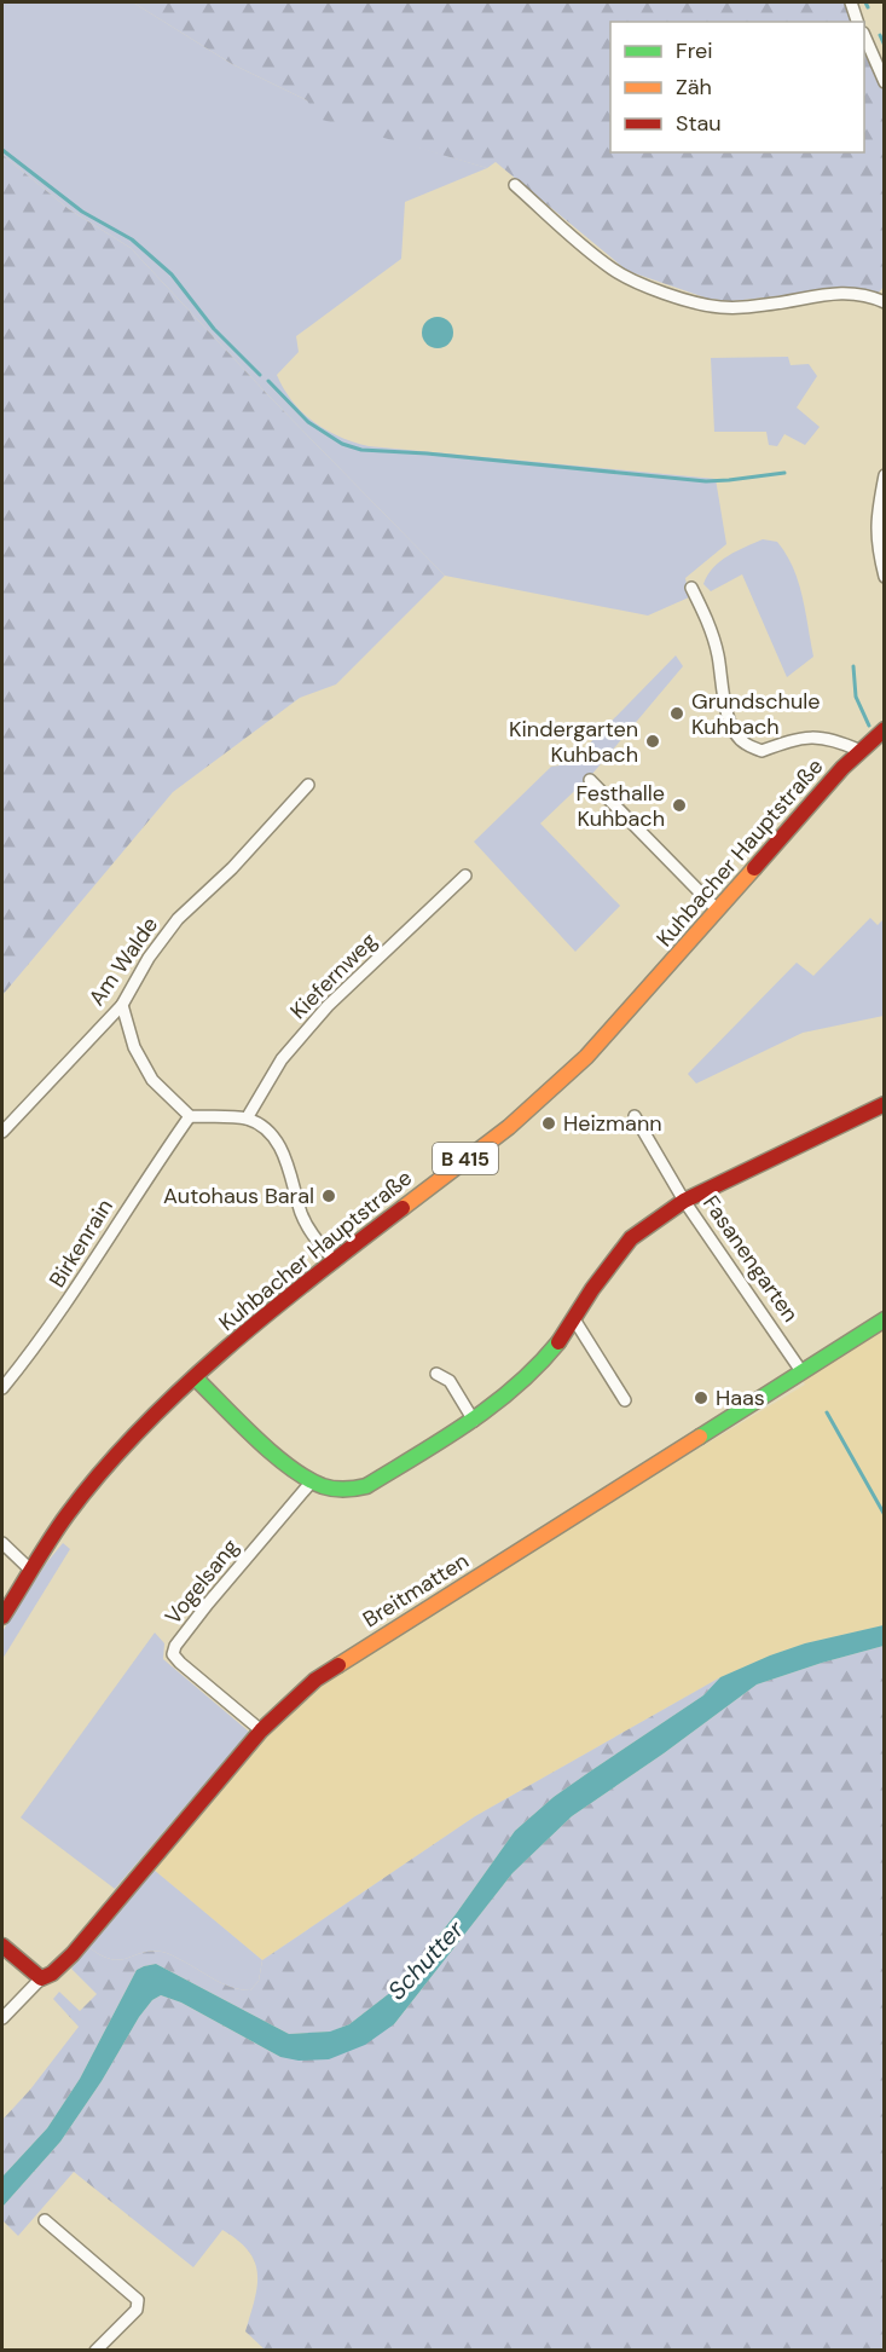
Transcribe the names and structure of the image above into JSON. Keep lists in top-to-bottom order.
{
  "streets": {
    "street": [
      "Kuhbacher Hauptstraße",
      "Am Walde",
      "Kiefernweg",
      "B 415",
      "Birkenrain",
      "Fasanengarten",
      "Vogelsang",
      "Breitmatten"
    ]
  },
  "crossings": [
    ["Kuhbacher Hauptstraße", "B 415"],
    ["Kuhbacher Hauptstraße", "Fasanengarten"],
    ["Fasanengarten", "Vogelsang"],
    ["Fasanengarten", "Breitmatten"],
    ["Vogelsang", "Breitmatten"]
  ],
  "water": ["Schutter"],
  "places": [
    "Grundschule Kuhbach",
    "Kindergarten Kuhbach",
    "Festhalle Kuhbach",
    "Heizmann",
    "Autohaus Baral",
    "Haas"
  ],
  "legend": ["Frei", "Zäh", "Stau"]
}
